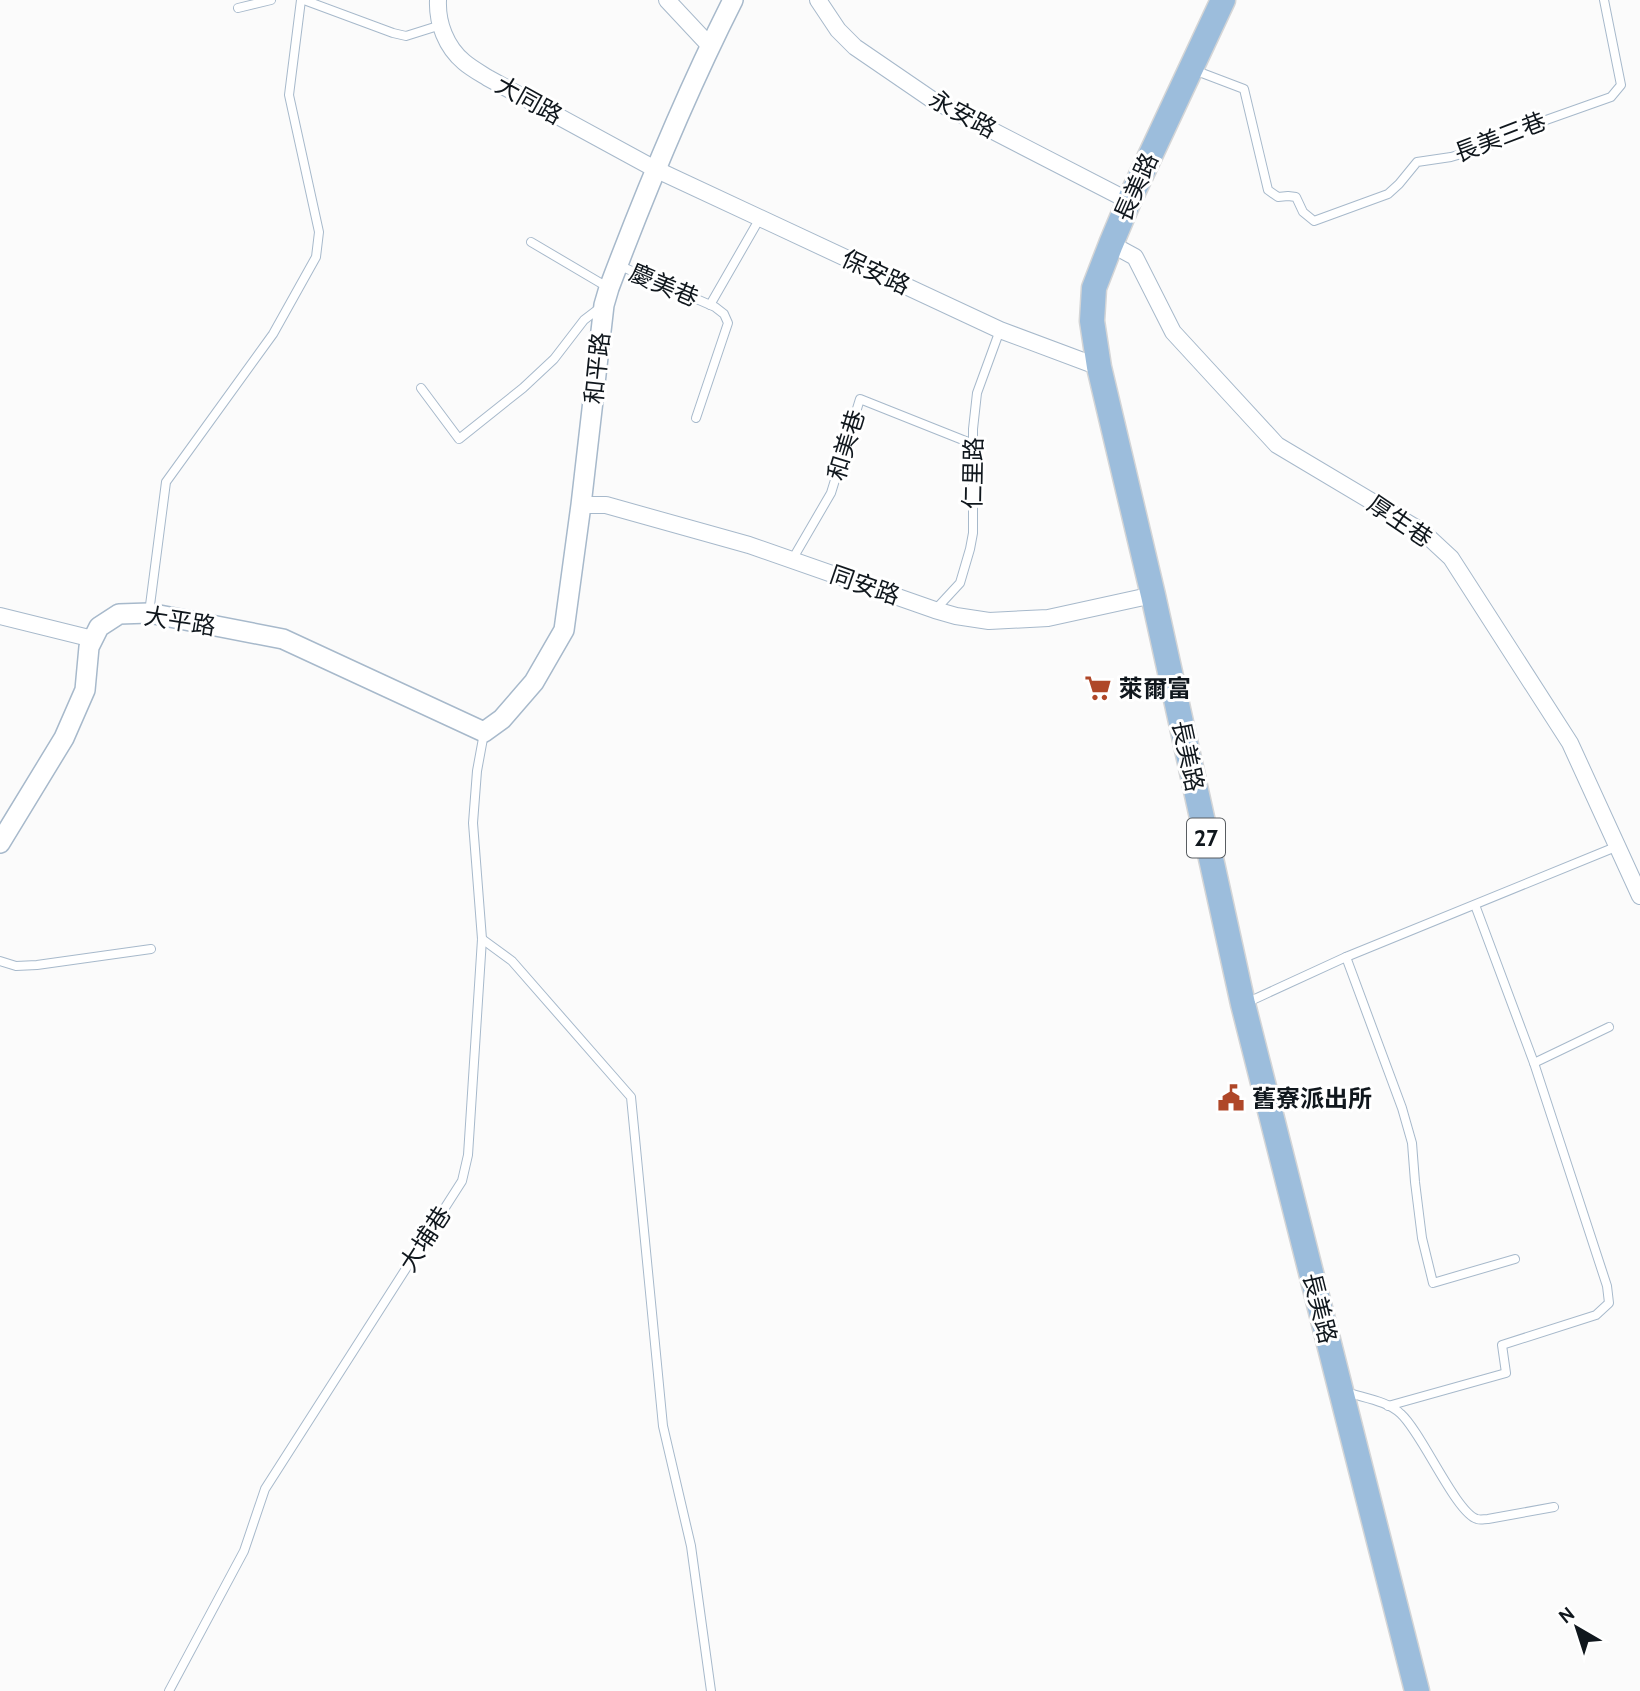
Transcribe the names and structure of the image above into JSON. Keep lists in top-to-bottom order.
{
  "streets": {
    "main road": ["長美路", "27"],
    "street": [
      "大同路",
      "永安路",
      "保安路",
      "和平路",
      "厚生巷",
      "同安路",
      "大平路"
    ],
    "lane": [
      "長美三巷",
      "慶美巷",
      "和美巷",
      "仁里路",
      "大埔巷"
    ]
  },
  "crossings": [
    ["大同路", "保安路"],
    ["大同路", "和平路"],
    ["永安路", "長美路"],
    ["長美三巷", "長美路"],
    ["長美路", "保安路"],
    ["長美路", "厚生巷"],
    ["長美路", "同安路"],
    ["保安路", "慶美巷"],
    ["保安路", "和平路"],
    ["保安路", "仁里路"],
    ["慶美巷", "和平路"],
    ["和平路", "同安路"],
    ["和平路", "大平路"],
    ["和平路", "大埔巷"],
    ["和美巷", "仁里路"],
    ["和美巷", "同安路"],
    ["仁里路", "同安路"],
    ["大平路", "大埔巷"]
  ],
  "places": {
    "supermarket": ["萊爾富"],
    "public building": ["舊寮派出所"]
  },
  "north": "top left"
}
